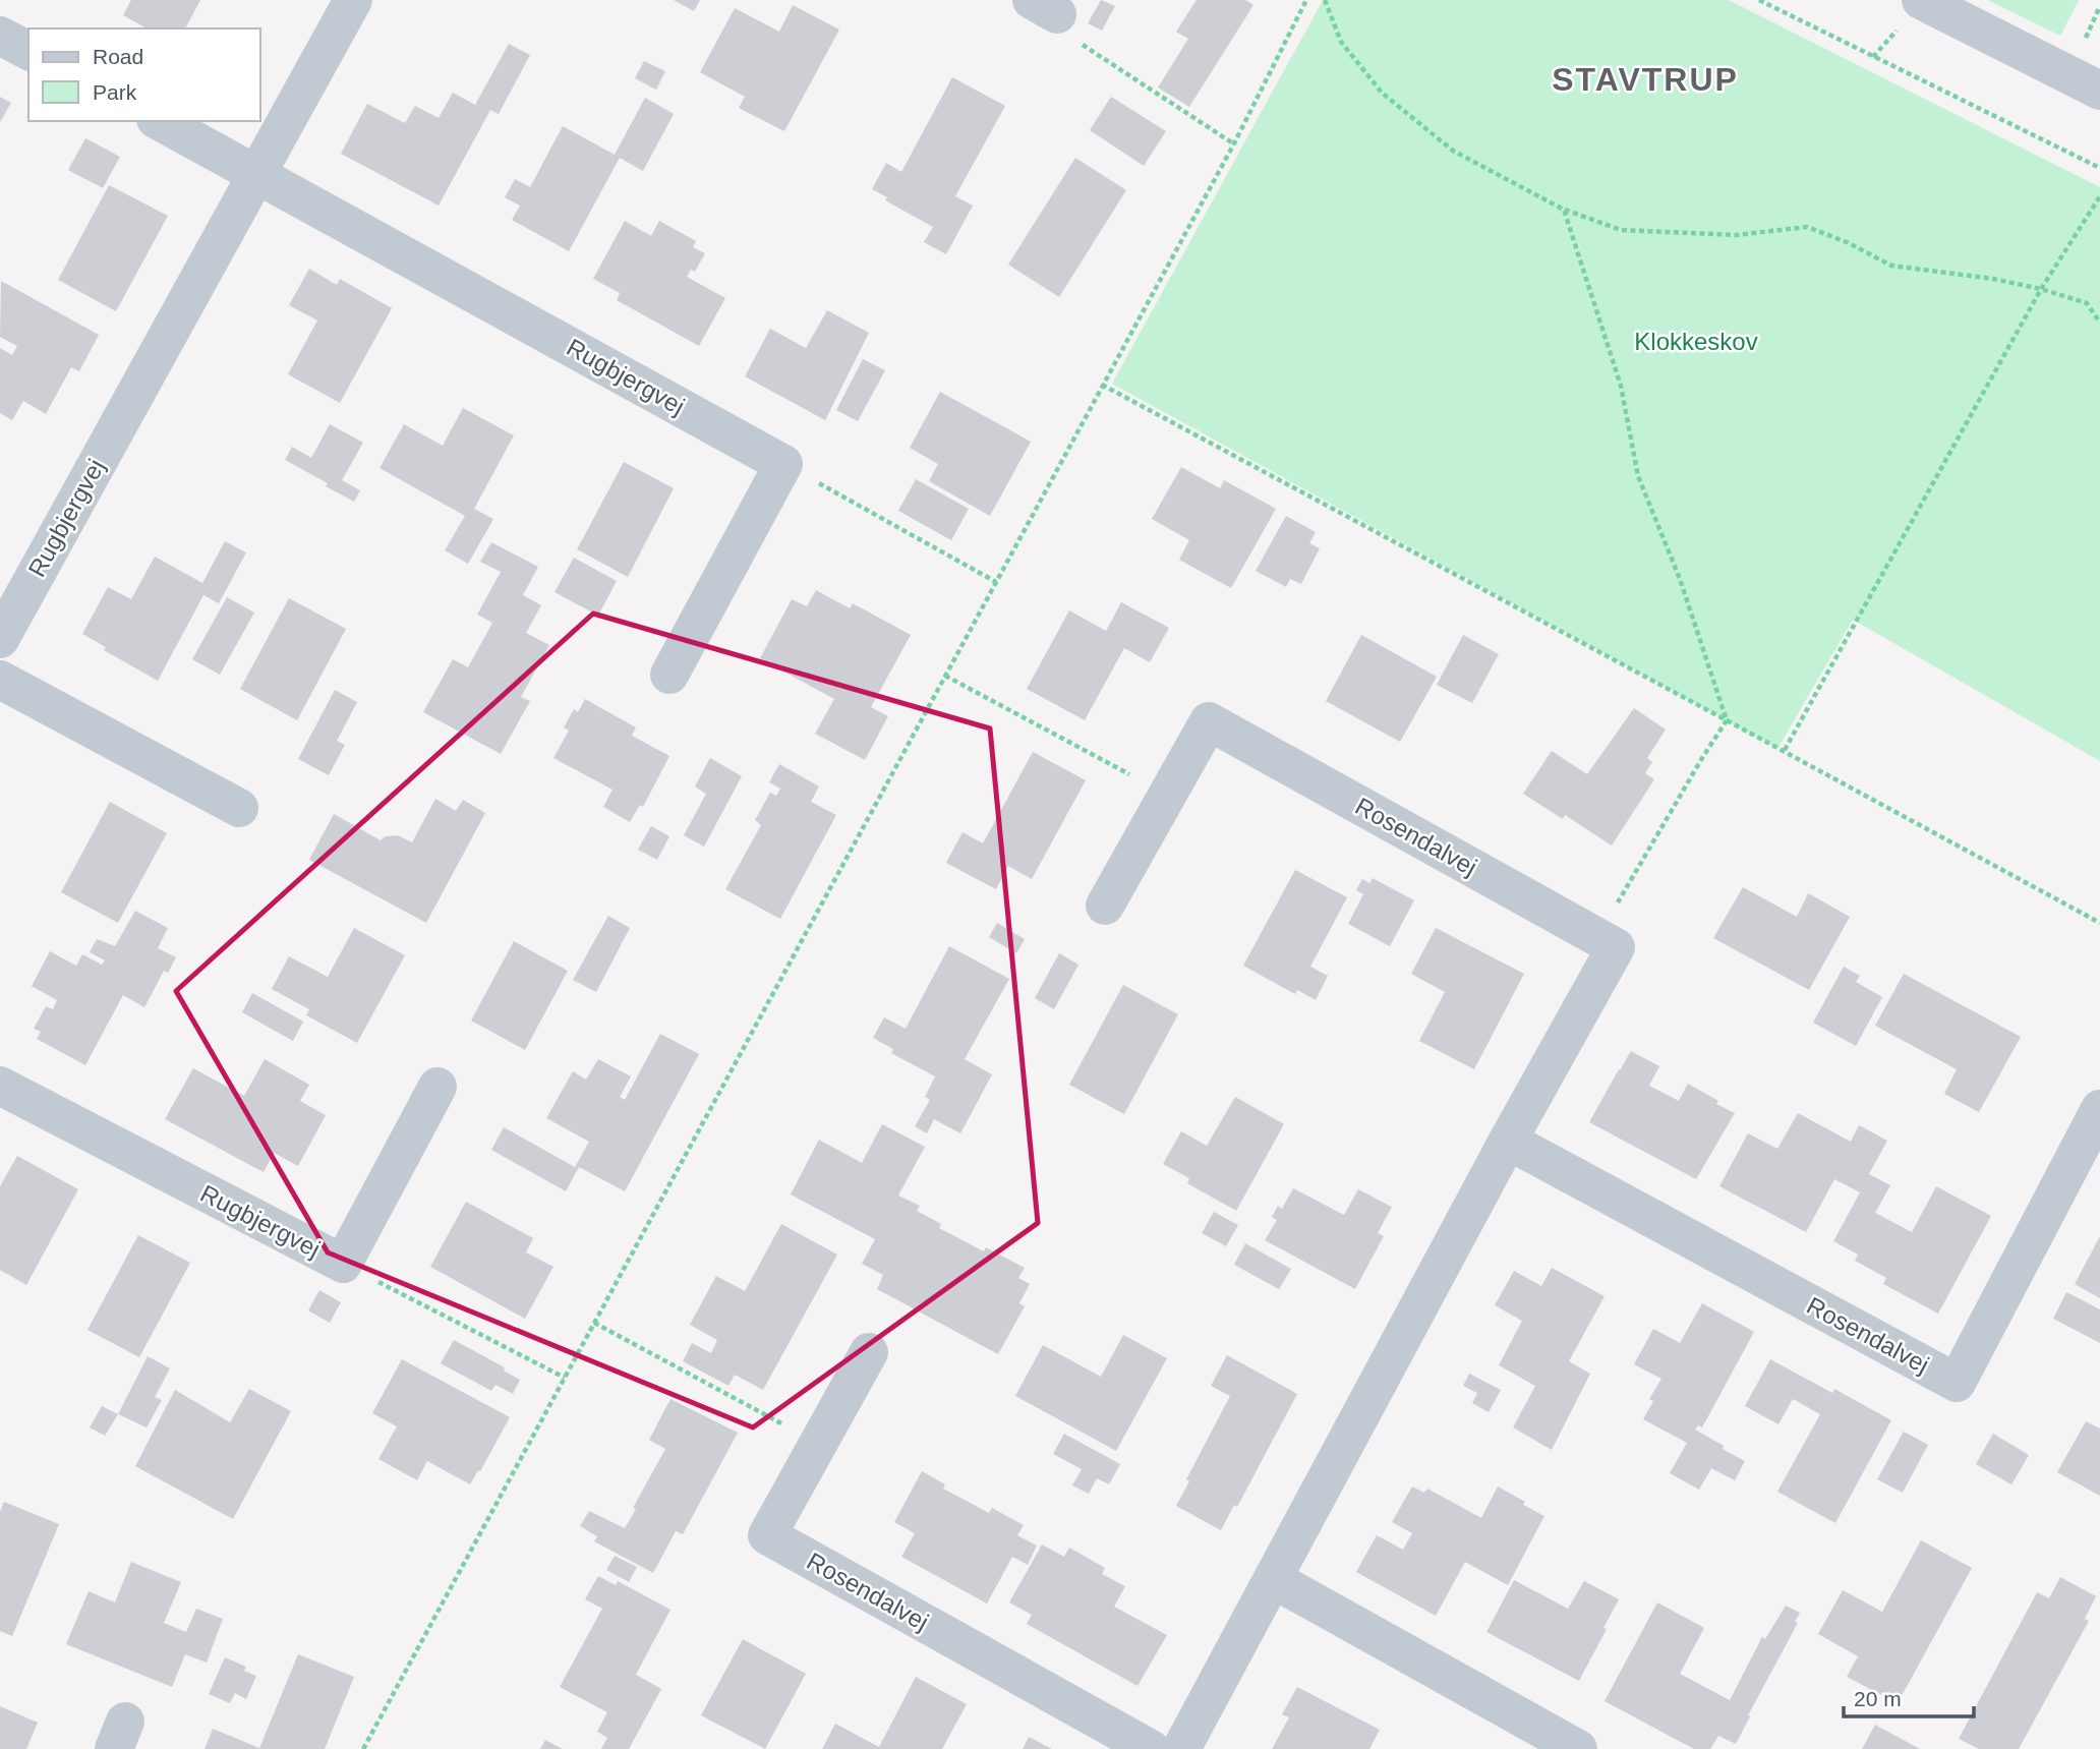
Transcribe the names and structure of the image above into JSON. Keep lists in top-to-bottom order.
{
  "streets": {
    "street": ["Rugbjergvej", "Rosendalvej"]
  },
  "districts": ["STAVTRUP"],
  "parks": ["Klokkeskov"],
  "legend": ["Road", "Park"],
  "scale_bar": "20 m"
}
